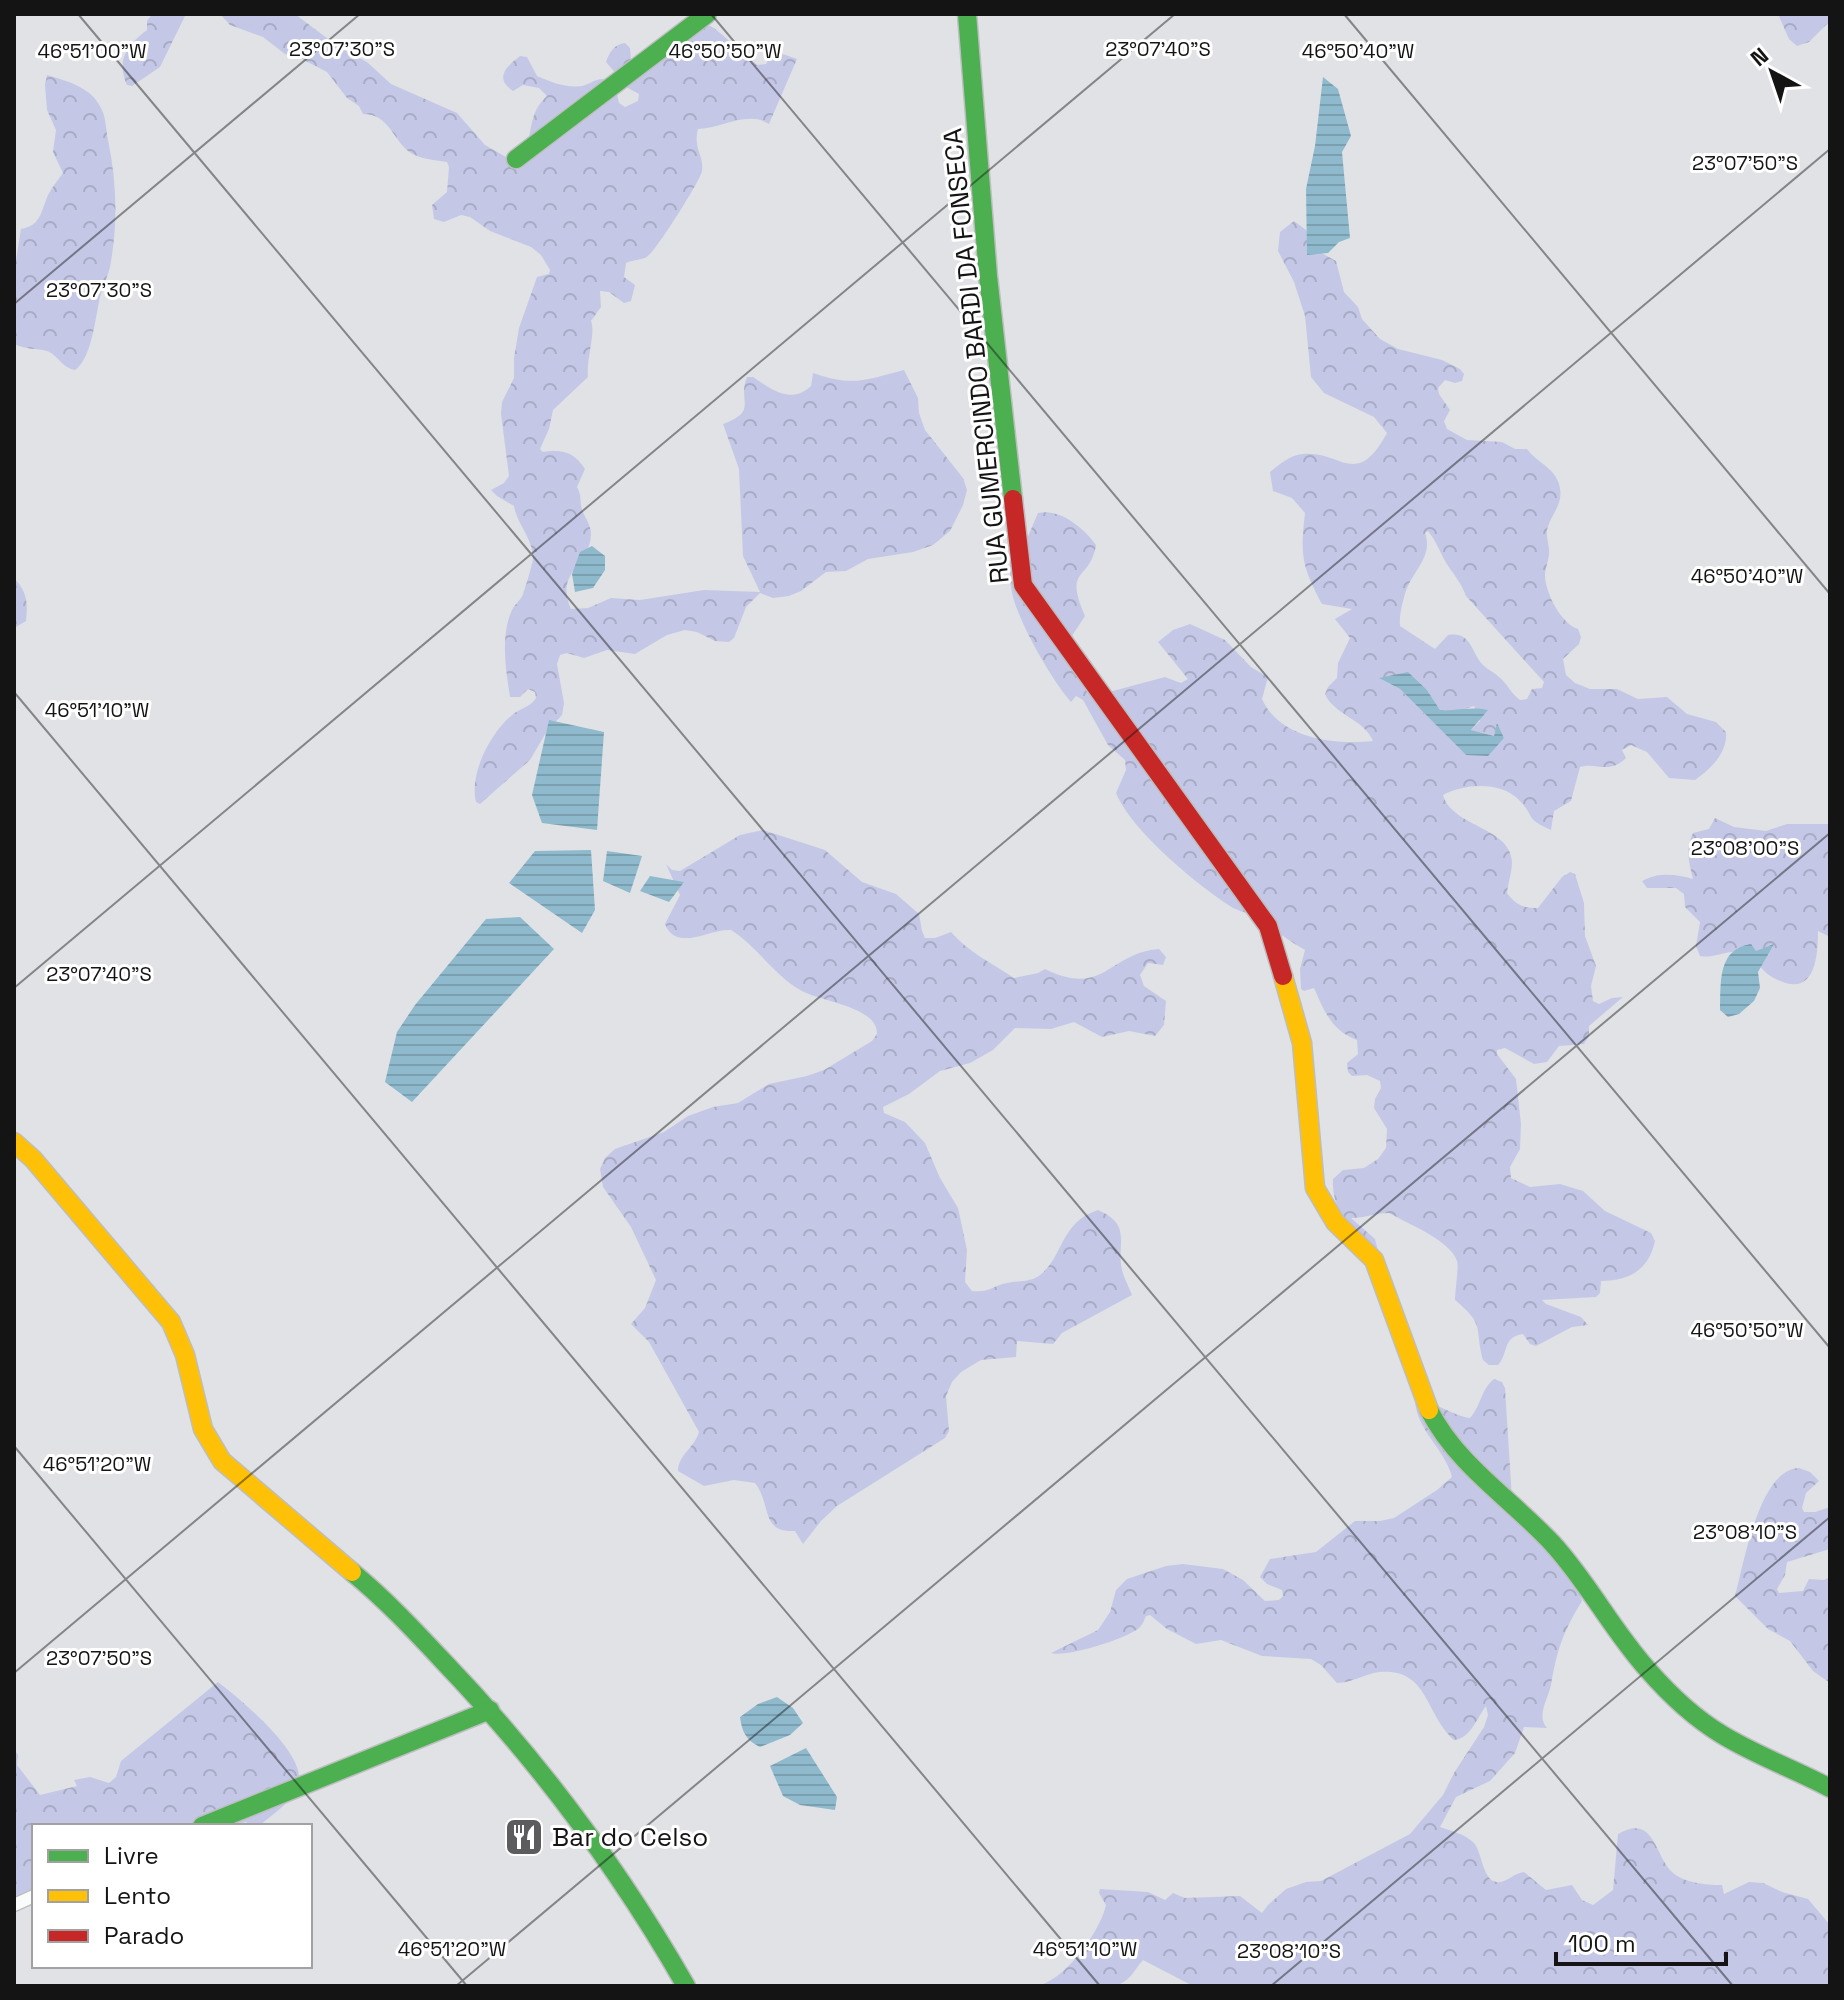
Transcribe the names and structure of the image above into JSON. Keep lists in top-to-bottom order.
{
  "streets": {
    "street": ["RUA GUMERCINDO BARDI DA FONSECA"]
  },
  "places": {
    "restaurant": ["Bar do Celso"]
  },
  "legend": ["Livre", "Lento", "Parado"],
  "scale_bar": "100 m",
  "north": "top left",
  "coordinates": [
    "23°07'30\"S",
    "23°07'40\"S",
    "46°51'00\"W",
    "46°50'50\"W",
    "46°50'40\"W",
    "23°07'50\"S",
    "46°51'10\"W",
    "23°08'00\"S",
    "46°51'20\"W",
    "23°08'10\"S"
  ]
}
